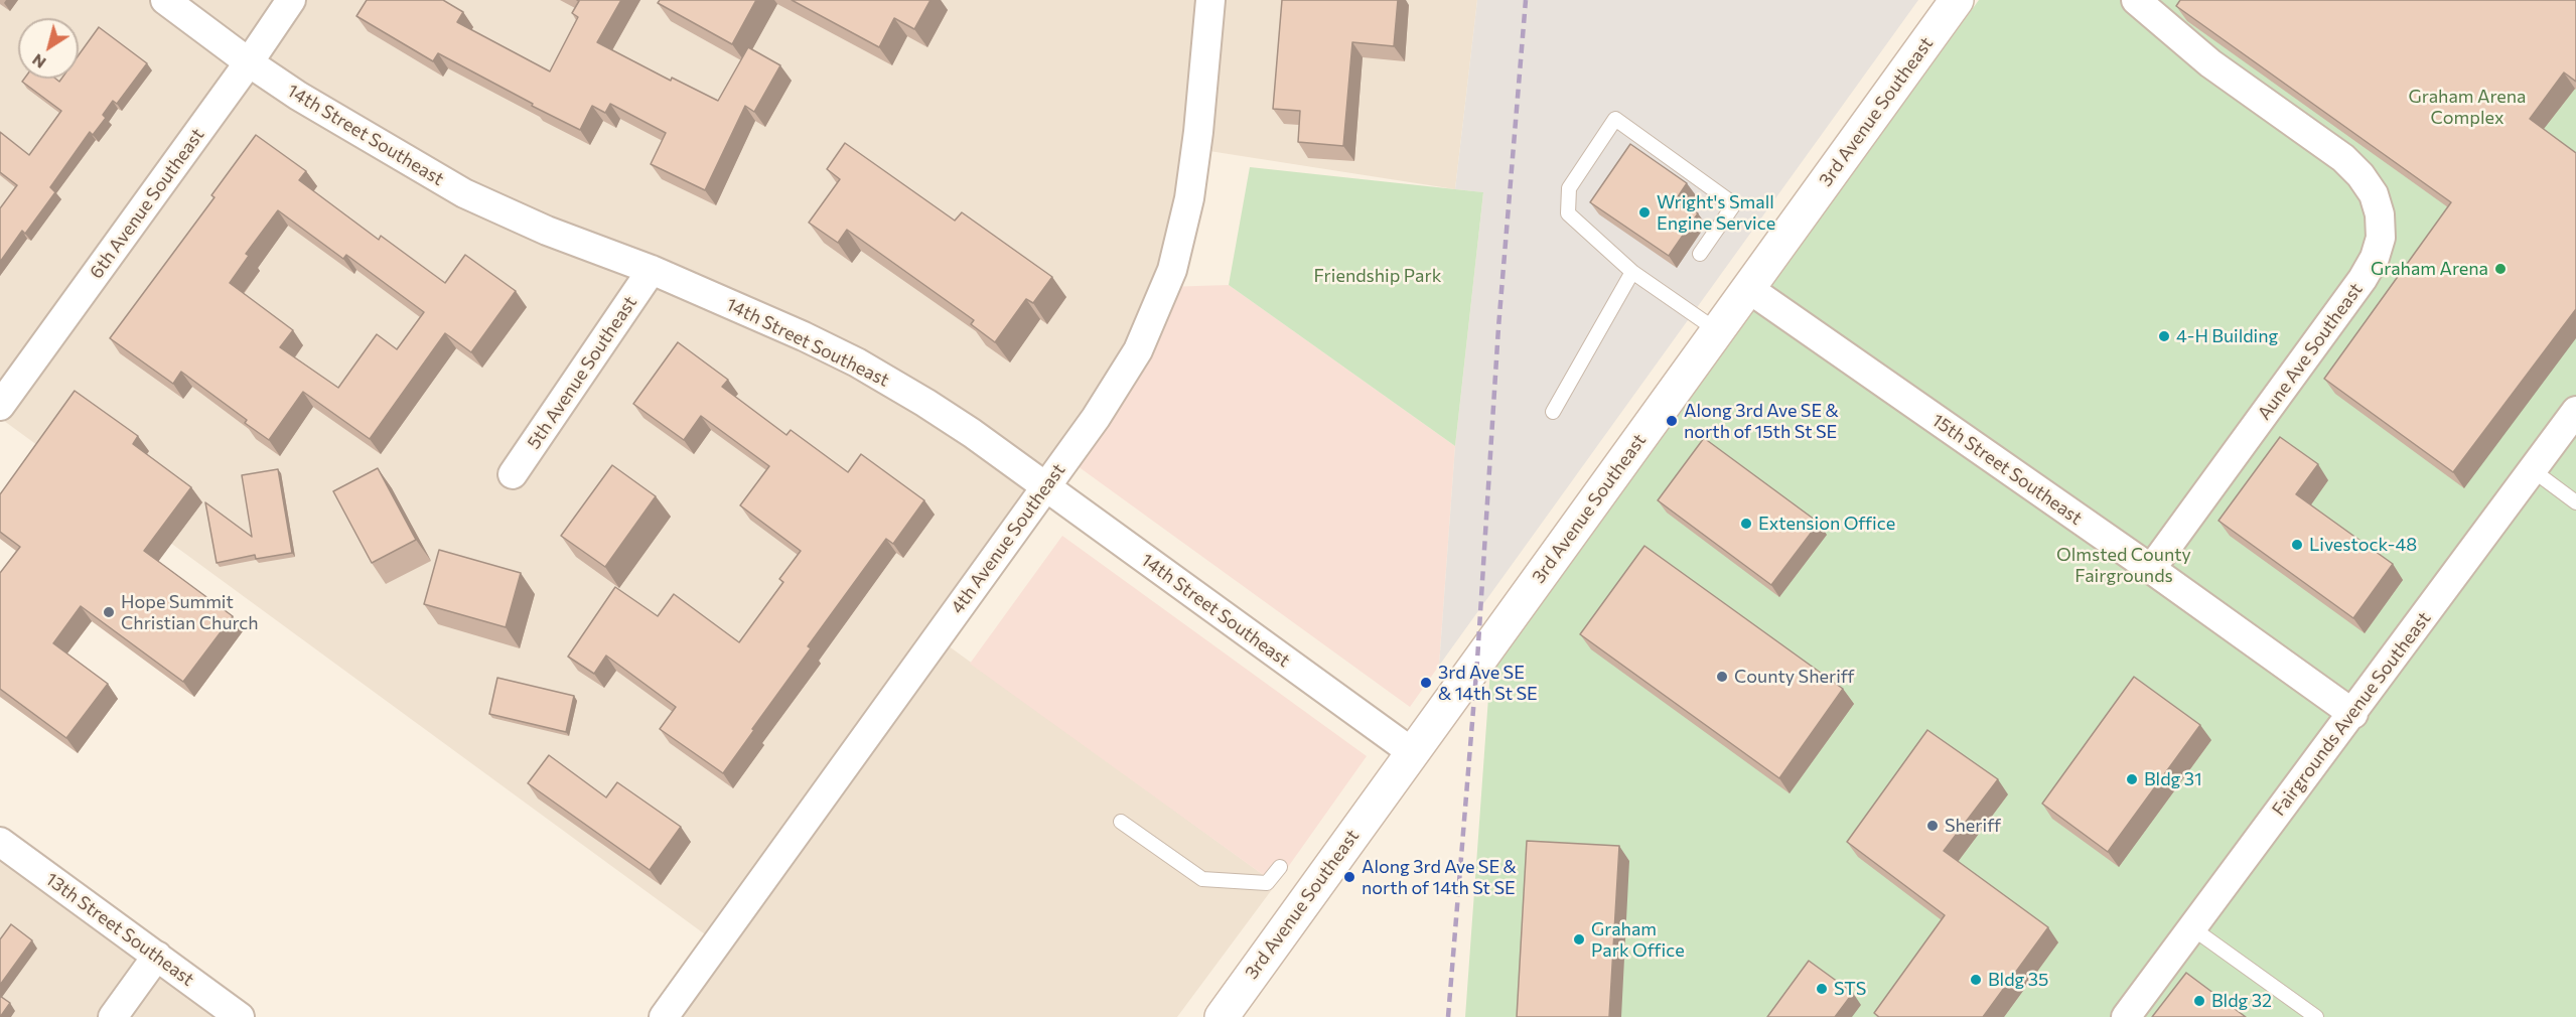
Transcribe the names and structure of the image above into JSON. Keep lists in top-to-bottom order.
{
  "streets": {
    "main road": ["3rd Avenue Southeast"],
    "street": [
      "14th Street Southeast",
      "6th Avenue Southeast",
      "Aune Ave Southeast",
      "5th Avenue Southeast",
      "15th Street Southeast",
      "4th Avenue Southeast",
      "Fairgrounds Avenue Southeast",
      "13th Street Southeast"
    ]
  },
  "crossings": [
    ["3rd Avenue Southeast", "14th Street Southeast"],
    ["3rd Avenue Southeast", "15th Street Southeast"],
    ["14th Street Southeast", "6th Avenue Southeast"],
    ["14th Street Southeast", "5th Avenue Southeast"],
    ["14th Street Southeast", "4th Avenue Southeast"],
    ["Aune Ave Southeast", "15th Street Southeast"],
    ["15th Street Southeast", "Fairgrounds Avenue Southeast"]
  ],
  "parks": ["Graham Arena Complex", "Friendship Park", "Olmsted County Fairgrounds"],
  "places": [
    "Wright's Small Engine Service",
    "Graham Arena",
    "4-H Building",
    "Along 3rd Ave SE & north of 15th St SE",
    "Extension Office",
    "Livestock-48",
    "Hope Summit Christian Church",
    "County Sheriff",
    "3rd Ave SE & 14th St SE",
    "Bldg 31",
    "Sheriff",
    "Along 3rd Ave SE & north of 14th St SE",
    "Graham Park Office",
    "Bldg 35",
    "STS",
    "Bldg 32"
  ],
  "north": "bottom left"
}
